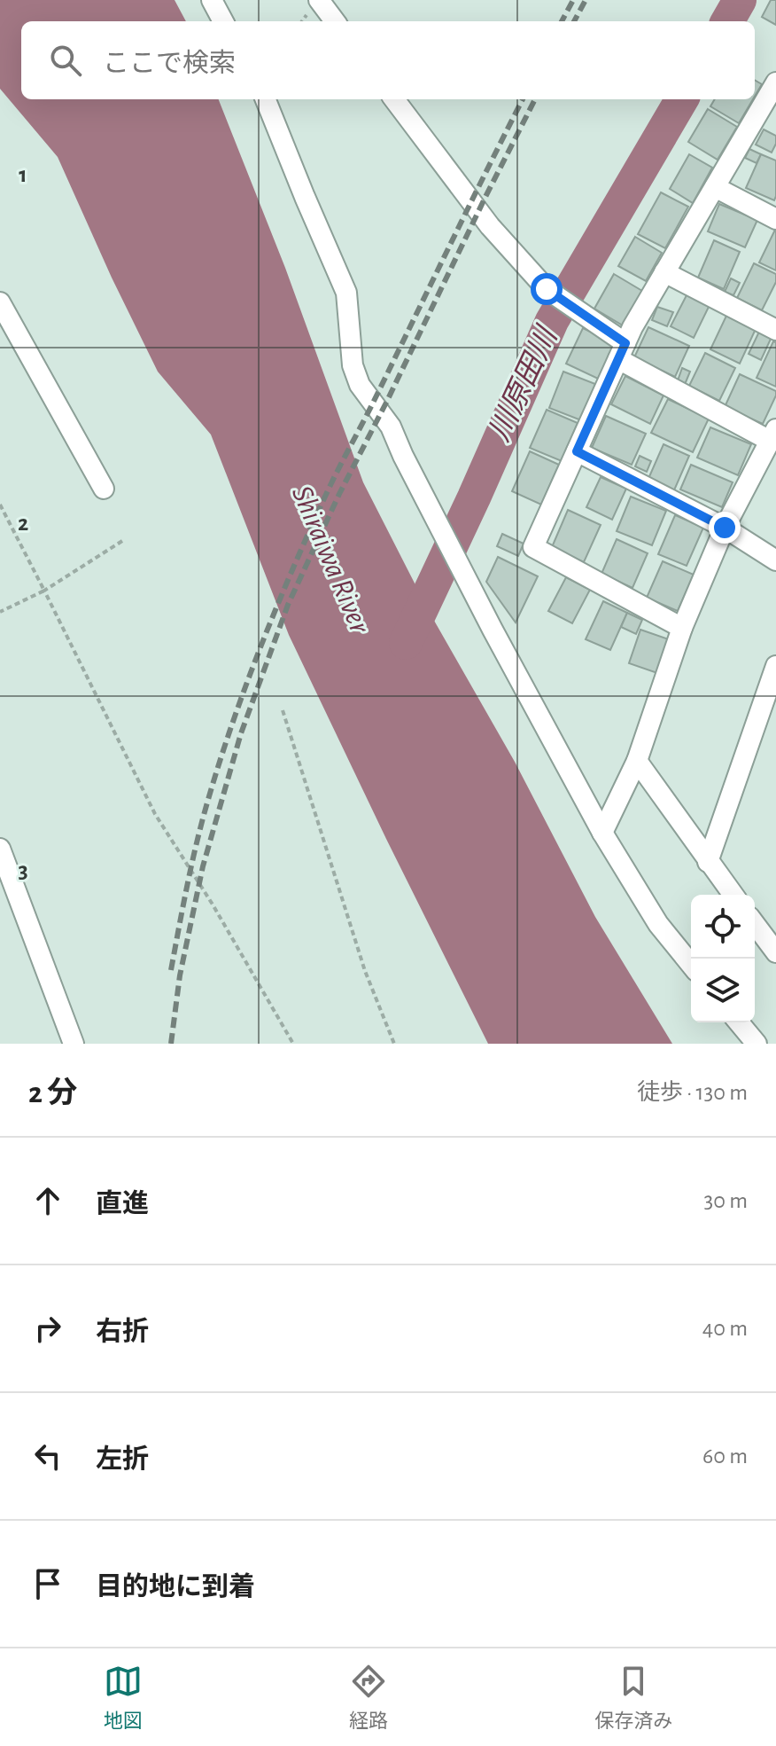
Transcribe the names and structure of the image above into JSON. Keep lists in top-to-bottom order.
{
  "water": ["川原田川", "Shiraiwa River"],
  "page": {
    "search": "ここで検索",
    "heading": ["2 分", "徒歩 · 130 m"],
    "list": [
      ["直進", "30 m"],
      ["右折", "40 m"],
      ["左折", "60 m"],
      "目的地に到着"
    ],
    "nav": ["地図", "経路", "保存済み"]
  },
  "grid": {
    "rows": ["1", "2", "3"]
  }
}
